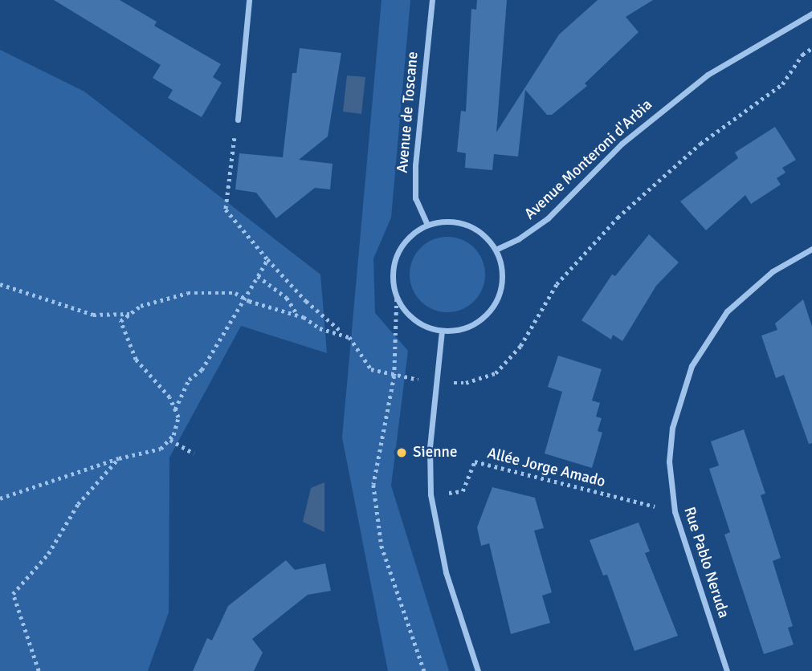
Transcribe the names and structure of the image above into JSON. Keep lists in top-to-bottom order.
{
  "streets": {
    "street": ["Avenue de Toscane", "Avenue Monteroni d'Arbia", "Rue Pablo Neruda"],
    "path": ["Allée Jorge Amado"]
  },
  "crossings": [
    ["Avenue de Toscane", "Avenue Monteroni d'Arbia"],
    ["Allée Jorge Amado", "Rue Pablo Neruda"]
  ],
  "places": ["Sienne"]
}
